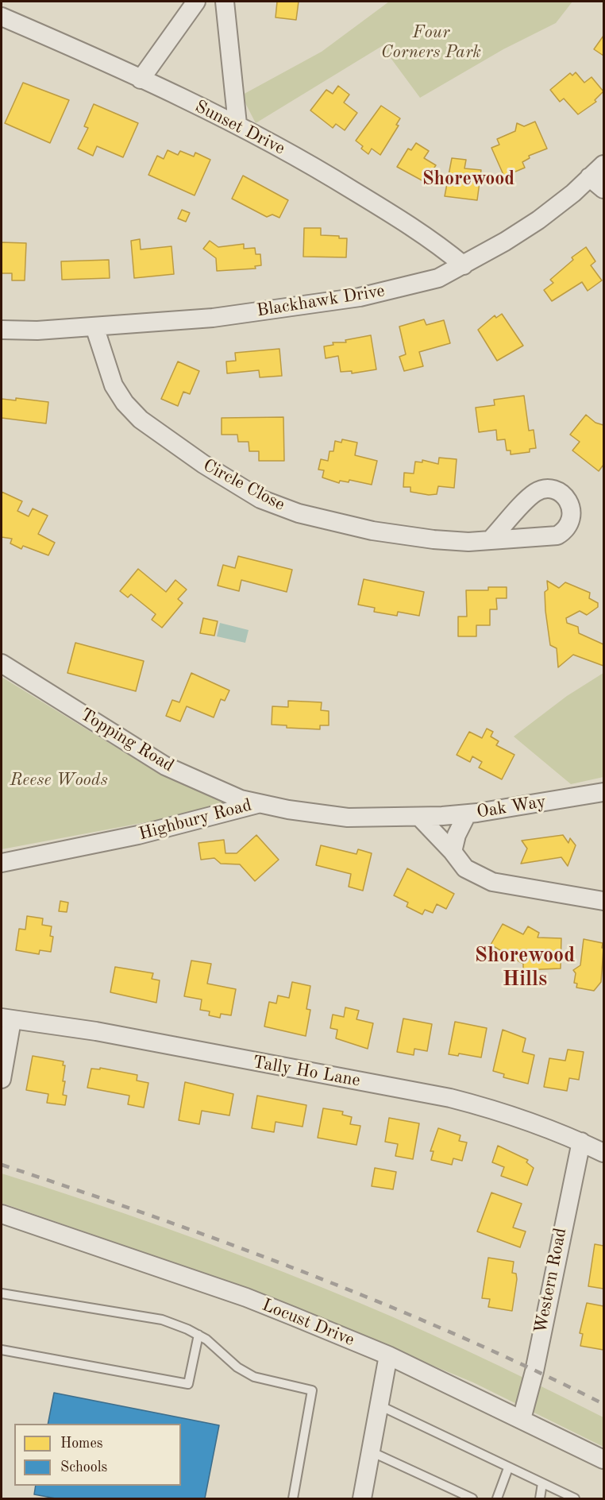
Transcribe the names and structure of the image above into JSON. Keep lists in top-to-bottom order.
{
  "streets": {
    "street": [
      "Sunset Drive",
      "Blackhawk Drive",
      "Circle Close",
      "Topping Road",
      "Oak Way",
      "Highbury Road",
      "Tally Ho Lane",
      "Western Road",
      "Locust Drive"
    ]
  },
  "crossings": [
    ["Sunset Drive", "Blackhawk Drive"],
    ["Blackhawk Drive", "Circle Close"],
    ["Topping Road", "Highbury Road"],
    ["Oak Way", "Highbury Road"],
    ["Tally Ho Lane", "Western Road"],
    ["Western Road", "Locust Drive"]
  ],
  "districts": ["Shorewood", "Shorewood Hills"],
  "parks": ["Four Corners Park", "Reese Woods"],
  "legend": ["Homes", "Schools"]
}
